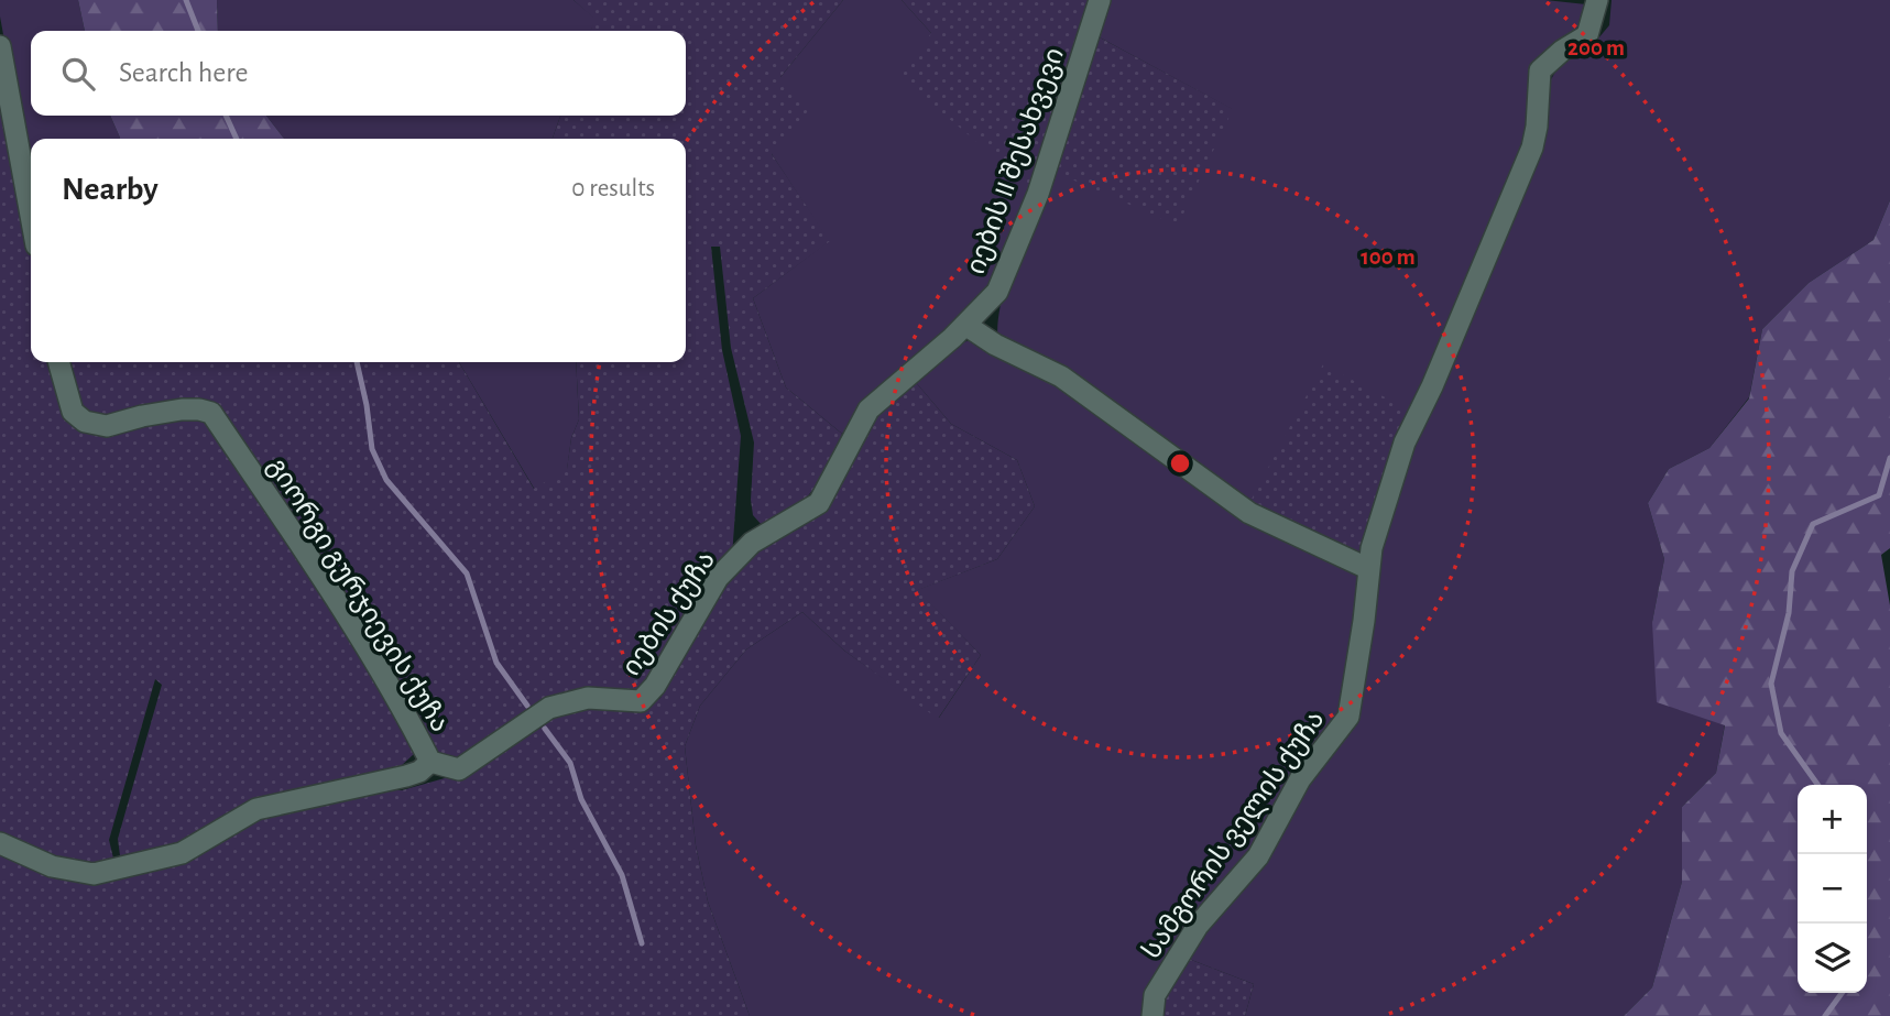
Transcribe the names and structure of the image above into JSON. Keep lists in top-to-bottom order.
{
  "streets": {
    "street": [
      "იების II შესახვევი",
      "გიორგი გურჯიევის ქუჩა",
      "იების ქუჩა",
      "სამგორის ველის ქუჩა"
    ]
  },
  "crossings": [
    ["იების II შესახვევი", "იების ქუჩა"],
    ["გიორგი გურჯიევის ქუჩა", "იების ქუჩა"]
  ],
  "page": {
    "search": "Search here",
    "heading": ["Nearby", "0 results"],
    "map_buttons": ["+", "−"]
  },
  "rings": ["200 m", "100 m"]
}
